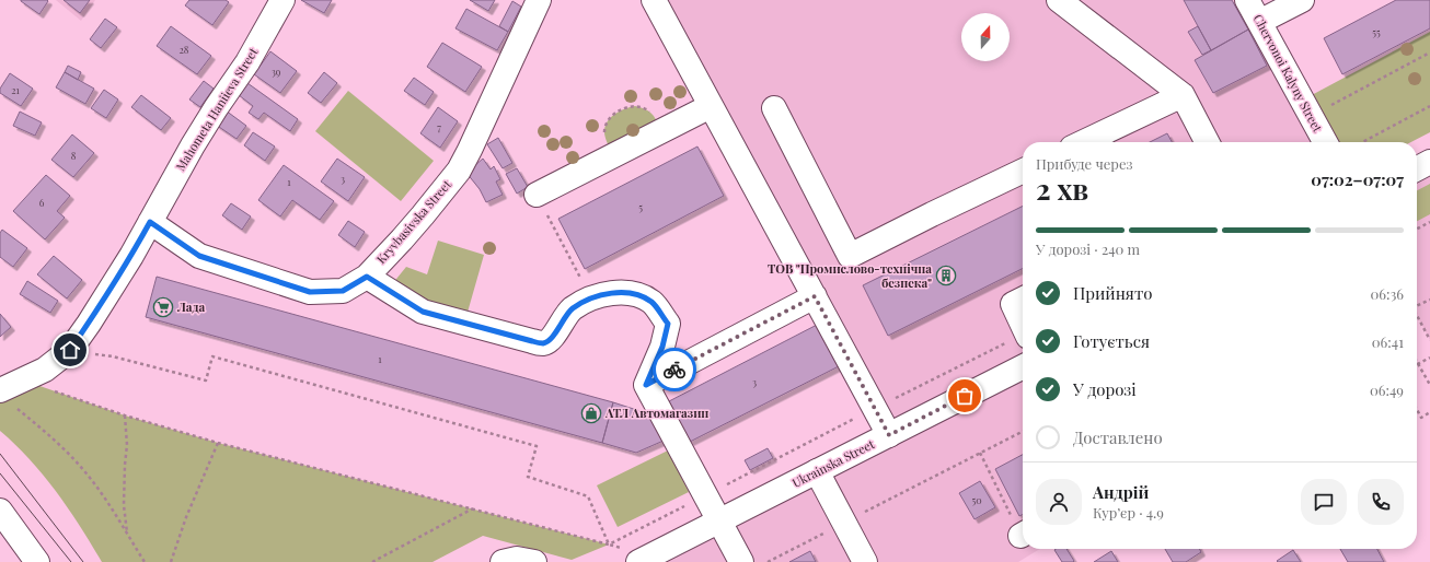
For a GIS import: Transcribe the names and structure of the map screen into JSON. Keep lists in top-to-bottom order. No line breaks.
{"streets":{"street":["Chervonoi Kalyny Street","Mahometa Haniieva Street","Kryvbasivska Street","Ukrainska Street"]},"crossings":[["Mahometa Haniieva Street","Kryvbasivska Street"]],"places":{"building":["ТОВ \"Промислово-технічна безпека\""],"supermarket":["Лада"],"shop":["АТЛ Автомагазин"]},"house_numbers":["55","28","39","21","7","8","3","1","6","5","1","3","50"],"north":"top","page":{"heading":["2 хв","Прибуде через","07:02–07:07"],"panel":["Андрій","Кур’єр · 4.9"],"bar":"У дорозі · 240 m","list":[["Прийнято","06:36"],["Готується","06:41"],["У дорозі","06:49"],"Доставлено"]}}
